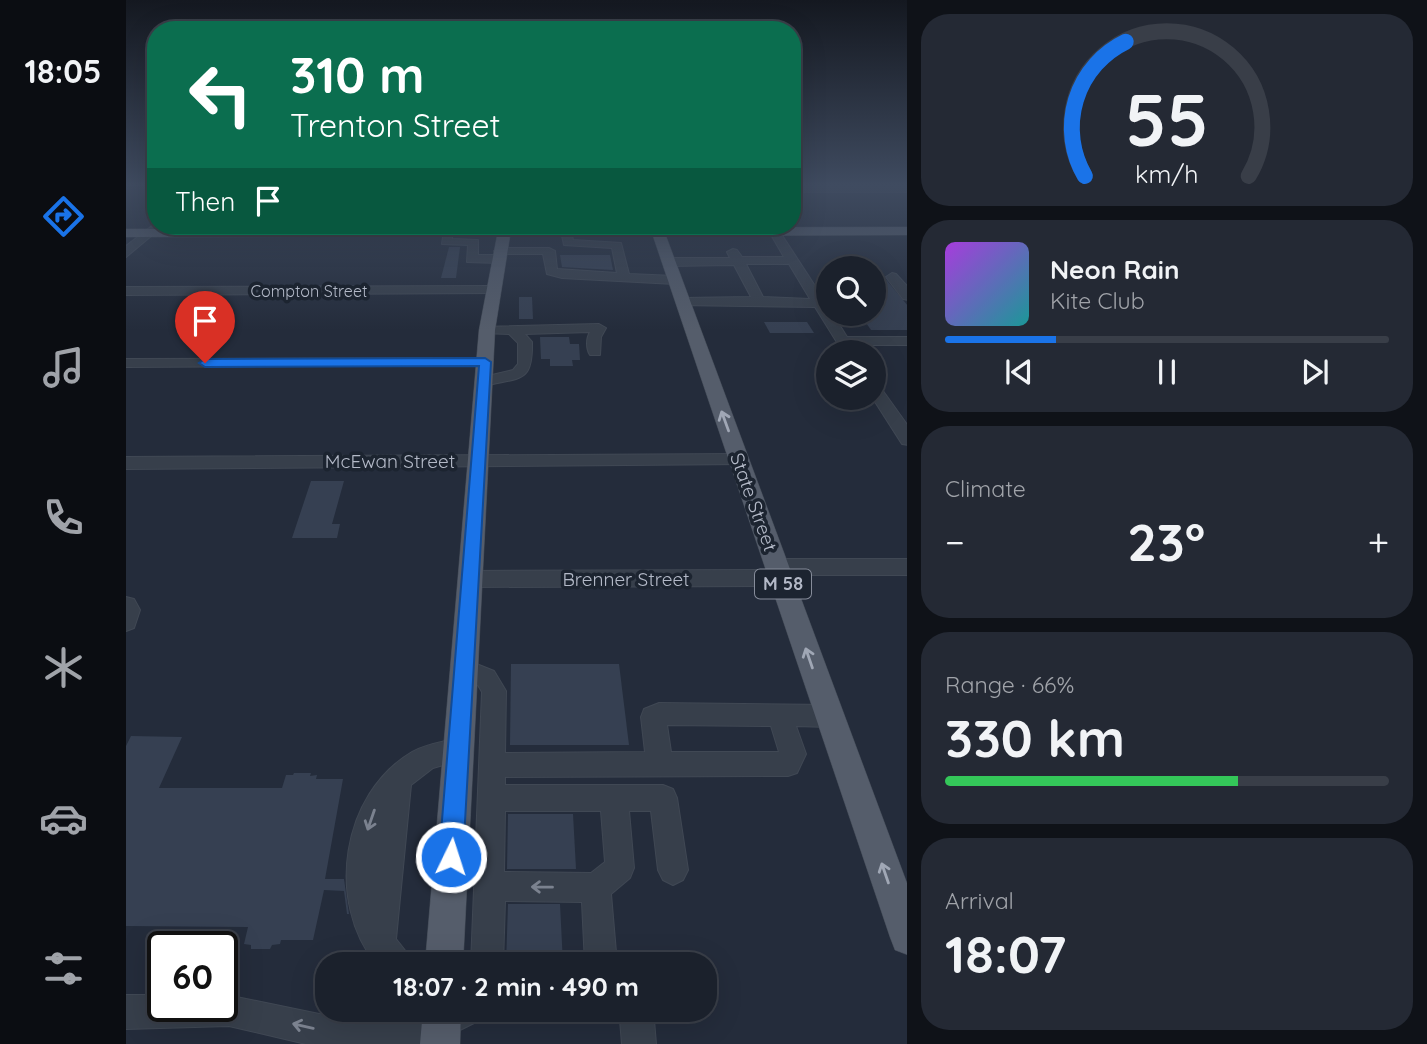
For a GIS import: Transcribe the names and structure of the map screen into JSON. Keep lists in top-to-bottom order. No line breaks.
{"streets":{"main road":["State Street","M 58"],"street":["Compton Street","McEwan Street","Brenner Street"]},"crossings":[["McEwan Street","State Street"],["State Street","Brenner Street"]],"one_way":["State Street"],"page":{"tabs":"18:05","turn":["310 m","Trenton Street"],"then":"Then","song":["Neon Rain","Kite Club"],"tile":["Climate",["Range · 66%","330 km"],["Arrival","18:07"]],"heat":["−","23°","+"],"limit":"60","trip":"18:07 · 2 min · 490 m","gauge":["55","km/h"]}}
